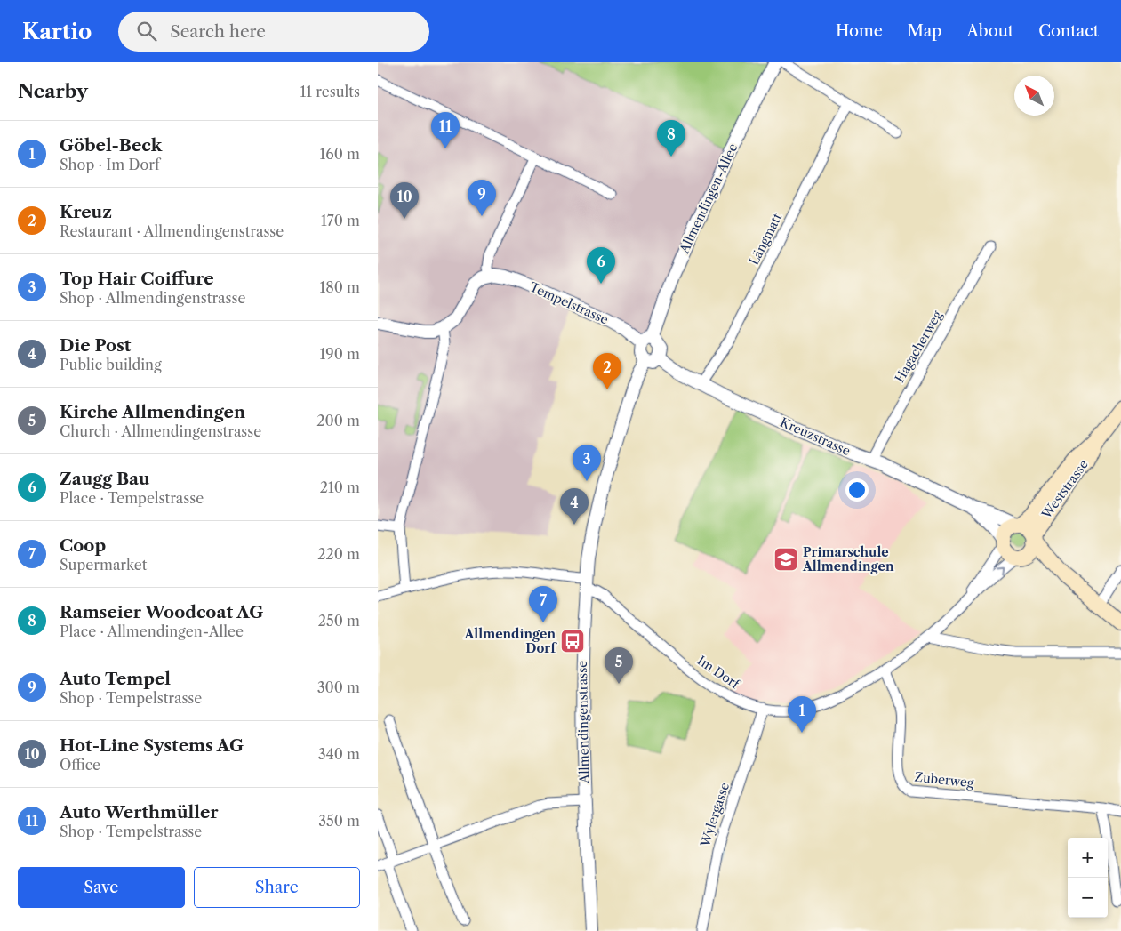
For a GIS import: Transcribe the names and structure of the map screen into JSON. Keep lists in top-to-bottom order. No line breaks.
{"streets":{"main road":["Weststrasse"],"street":["Allmendingen-Allee","Längmatt","Tempelstrasse","Hagacherweg","Kreuzstrasse","Im Dorf","Allmendingenstrasse","Zuberweg","Wylergasse"]},"crossings":[["Allmendingen-Allee","Tempelstrasse"],["Allmendingen-Allee","Kreuzstrasse"],["Allmendingen-Allee","Allmendingenstrasse"],["Längmatt","Kreuzstrasse"],["Tempelstrasse","Kreuzstrasse"],["Tempelstrasse","Allmendingenstrasse"],["Hagacherweg","Kreuzstrasse"],["Kreuzstrasse","Weststrasse"],["Kreuzstrasse","Im Dorf"],["Kreuzstrasse","Allmendingenstrasse"],["Weststrasse","Im Dorf"],["Im Dorf","Allmendingenstrasse"],["Im Dorf","Zuberweg"],["Im Dorf","Wylergasse"]],"places":{"school or university":["Primarschule Allmendingen"],"bus stop":["Allmendingen Dorf"]},"north":"top left","page":{"header":"Kartio","search":"Search here","nav":["Home","Map","About","Contact"],"heading":["Nearby","11 results"],"pins":["11","8","9","10","6","2","3","4","7","5","1"],"list":[{"mark":"1","name":"Göbel-Beck","note":"Shop · Im Dorf","value":"160 m"},{"mark":"2","name":"Kreuz","note":"Restaurant · Allmendingenstrasse","value":"170 m"},{"mark":"3","name":"Top Hair Coiffure","note":"Shop · Allmendingenstrasse","value":"180 m"},{"mark":"4","name":"Die Post","note":"Public building","value":"190 m"},{"mark":"5","name":"Kirche Allmendingen","note":"Church · Allmendingenstrasse","value":"200 m"},{"mark":"6","name":"Zaugg Bau","note":"Place · Tempelstrasse","value":"210 m"},{"mark":"7","name":"Coop","note":"Supermarket","value":"220 m"},{"mark":"8","name":"Ramseier Woodcoat AG","note":"Place · Allmendingen-Allee","value":"250 m"},{"mark":"9","name":"Auto Tempel","note":"Shop · Tempelstrasse","value":"300 m"},{"mark":"10","name":"Hot-Line Systems AG","note":"Office","value":"340 m"},{"mark":"11","name":"Auto Werthmüller","note":"Shop · Tempelstrasse","value":"350 m"}],"map_buttons":["+","−"],"buttons":["Save","Share"]}}
